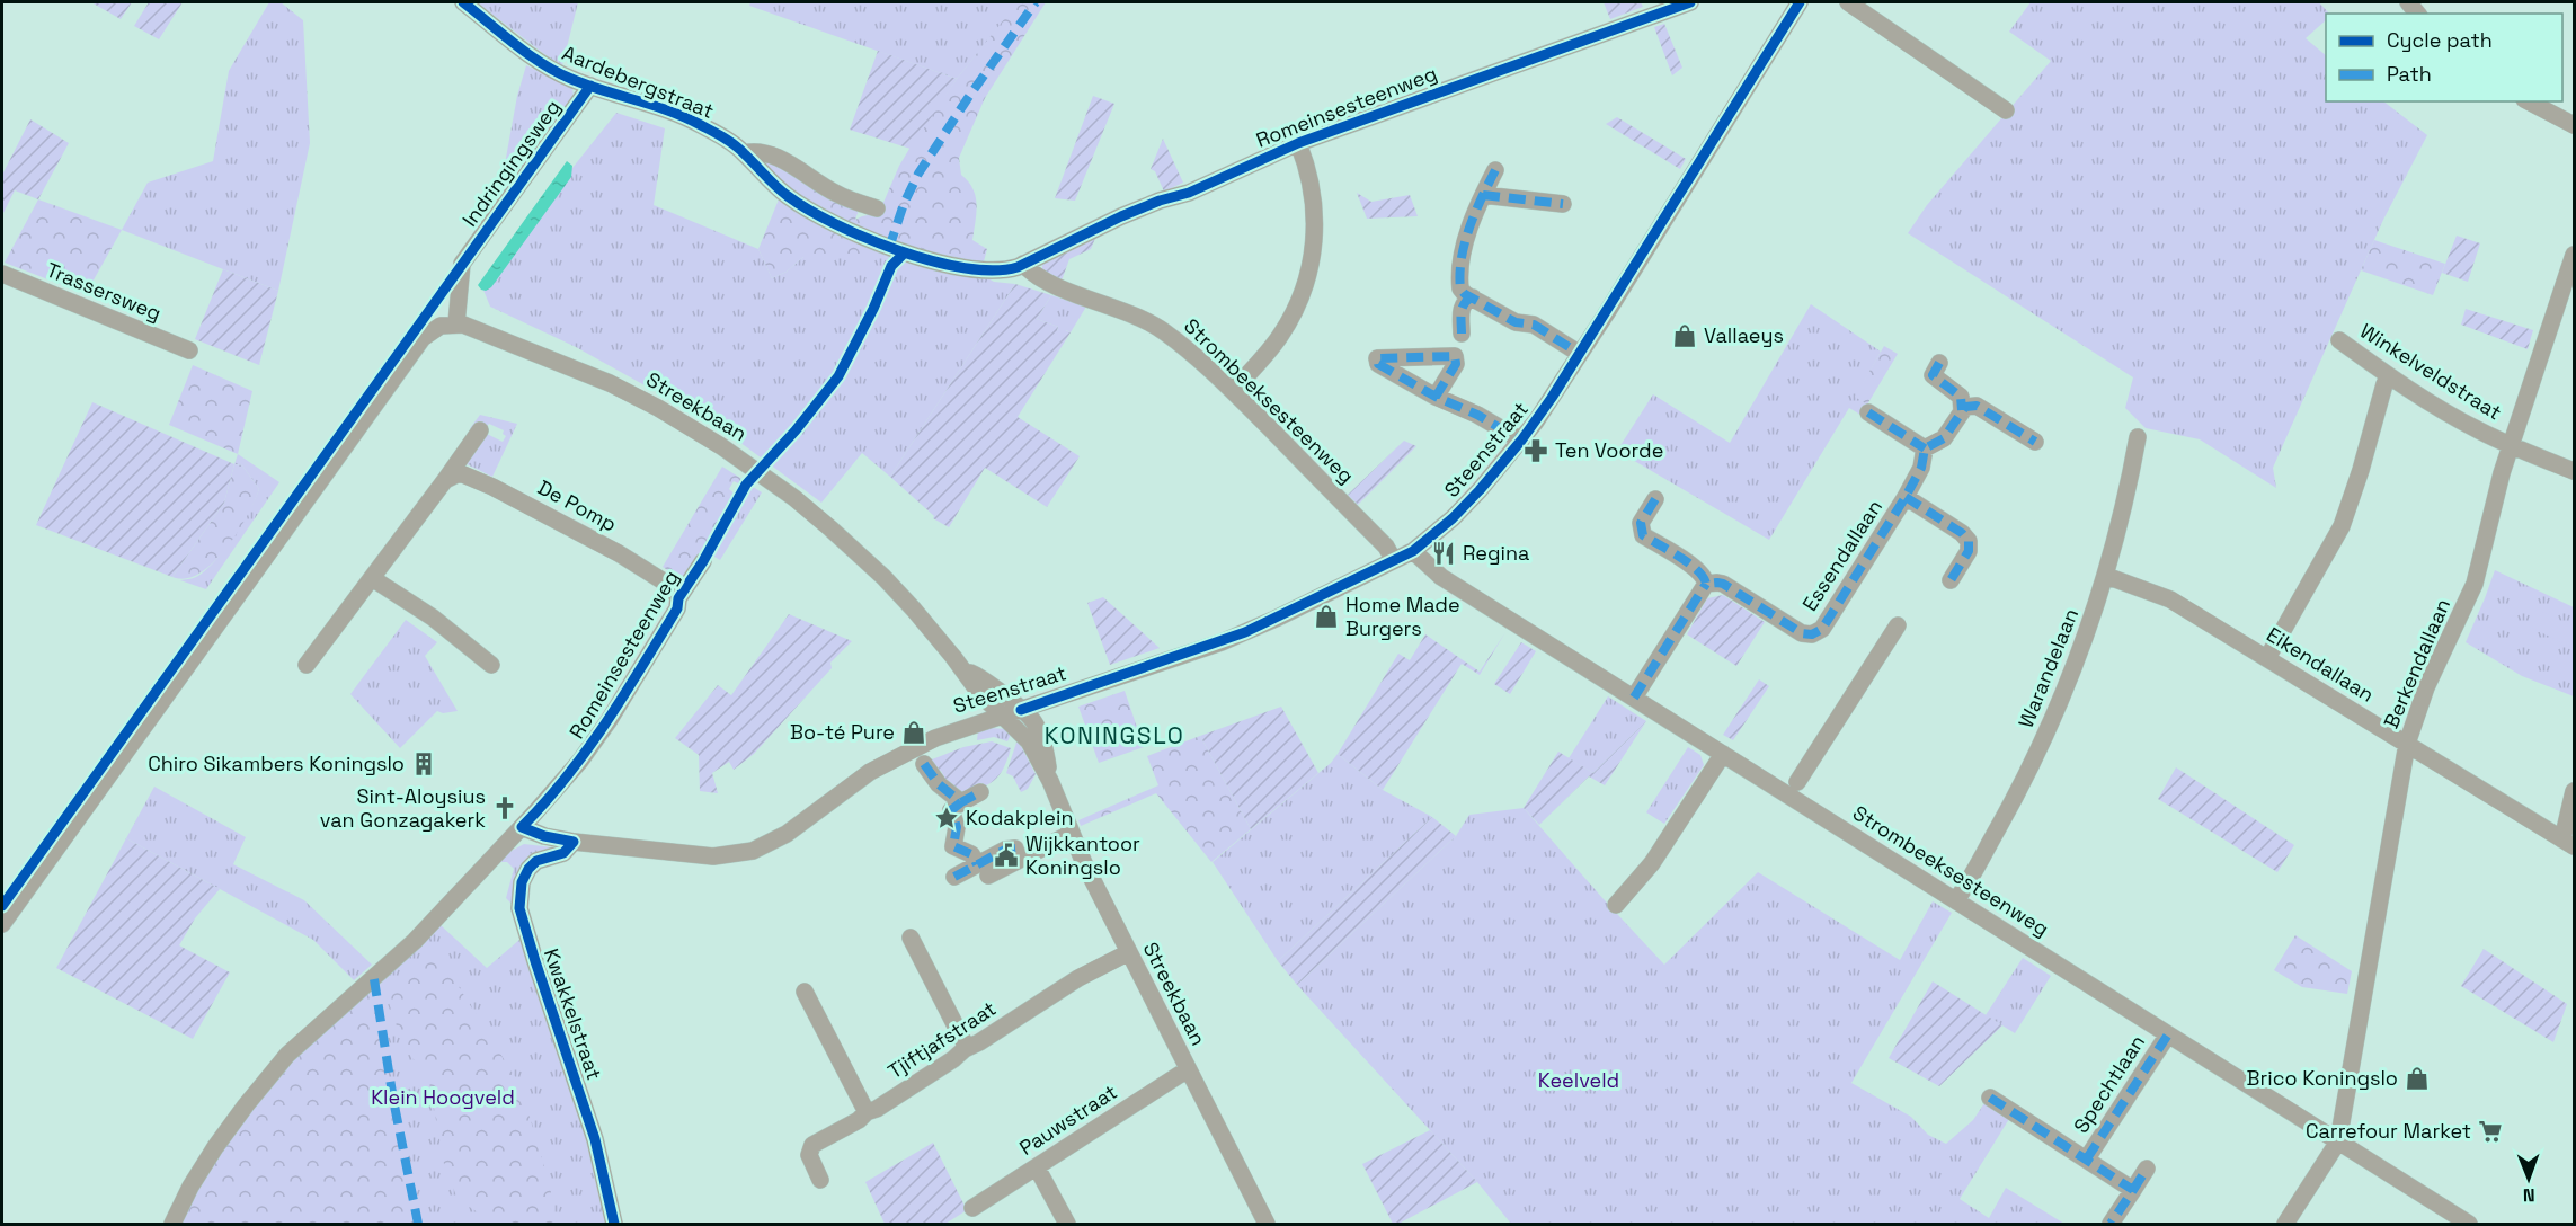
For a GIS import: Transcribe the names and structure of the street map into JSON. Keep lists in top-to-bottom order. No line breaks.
{"streets":{"street":["Aardebergstraat","Romeinsesteenweg","Indringingsweg","Trassersweg","Winkelveldstraat","Strombeeksesteenweg","Streekbaan","Steenstraat","De Pomp","Essendallaan","Berkendallaan","Eikendallaan","Warandelaan","Kwakkelstraat","Tjiftjafstraat","Spechtlaan","Pauwstraat"]},"crossings":[["Aardebergstraat","Romeinsesteenweg"],["Aardebergstraat","Indringingsweg"],["Aardebergstraat","Strombeeksesteenweg"],["Romeinsesteenweg","Strombeeksesteenweg"],["Romeinsesteenweg","Steenstraat"],["Romeinsesteenweg","De Pomp"],["Indringingsweg","Streekbaan"],["Winkelveldstraat","Berkendallaan"],["Strombeeksesteenweg","Steenstraat"],["Strombeeksesteenweg","Berkendallaan"],["Strombeeksesteenweg","Warandelaan"],["Strombeeksesteenweg","Spechtlaan"],["Streekbaan","Steenstraat"],["Streekbaan","Tjiftjafstraat"],["Streekbaan","Pauwstraat"],["Steenstraat","Kwakkelstraat"],["Berkendallaan","Eikendallaan"],["Eikendallaan","Warandelaan"]],"districts":["KONINGSLO"],"parks":["Keelveld","Klein Hoogveld"],"places":{"shop":["Vallaeys","Home Made Burgers","Bo-té Pure","Brico Koningslo"],"pharmacy":["Ten Voorde"],"restaurant":["Regina"],"building":["Chiro Sikambers Koningslo"],"church":["Sint-Aloysius van Gonzagakerk"],"place":["Kodakplein"],"public building":["Wijkkantoor Koningslo"],"supermarket":["Carrefour Market"]},"legend":["Cycle path","Path"],"north":"bottom"}
